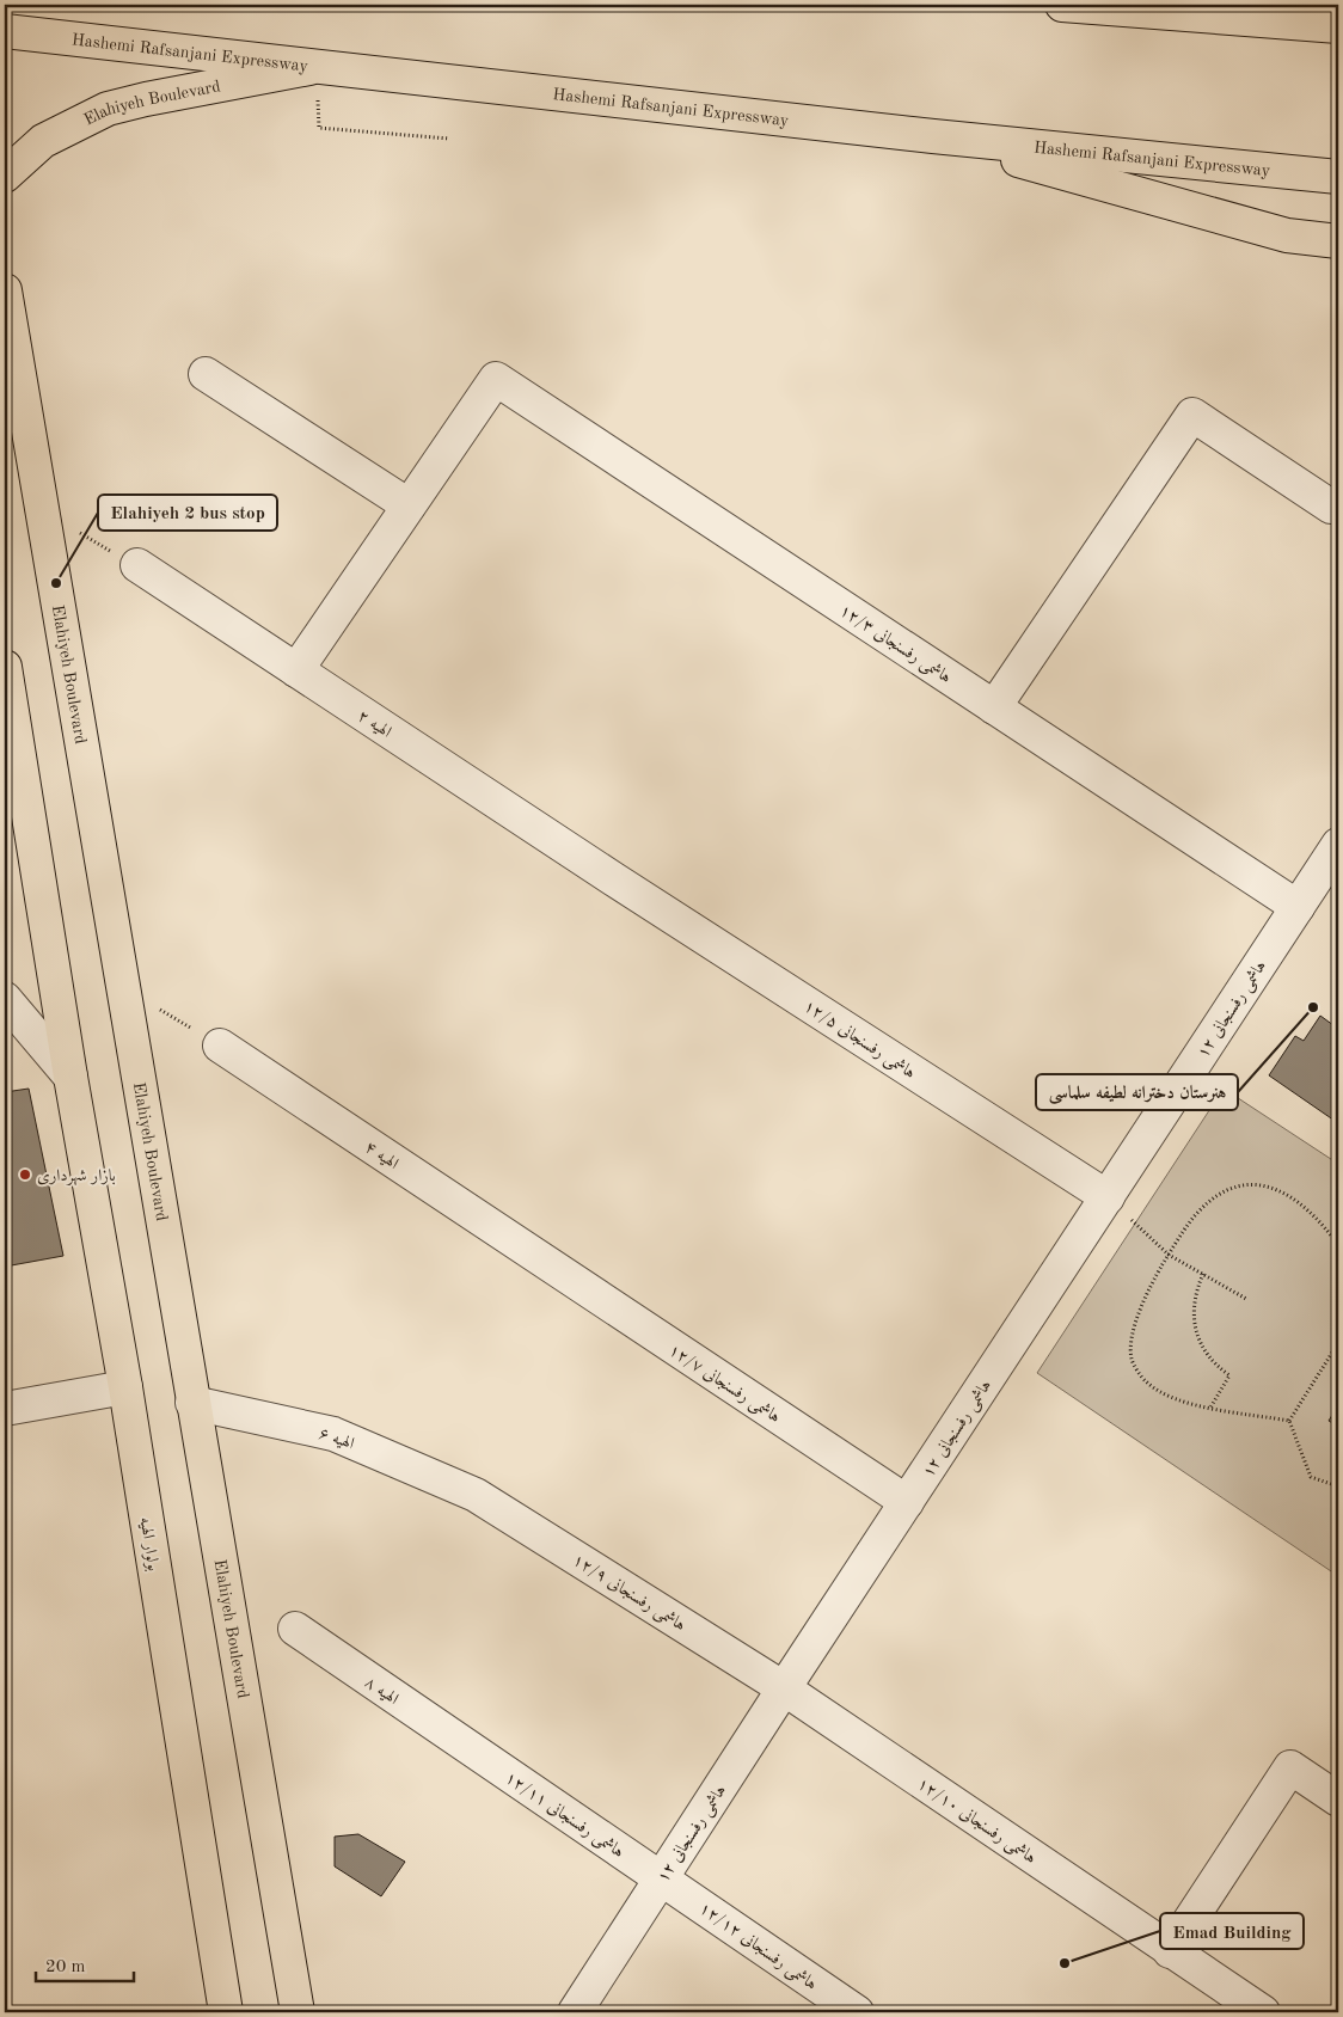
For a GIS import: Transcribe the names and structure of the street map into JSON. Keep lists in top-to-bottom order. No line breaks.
{"streets":{"main road":["Hashemi Rafsanjani Expressway","Elahiyeh Boulevard","بولوار الهیه"],"street":["هاشمی رفسنجانی ۱۲/۳","الهیه ۲","هاشمی رفسنجانی ۱۲","هاشمی رفسنجانی ۱۲/۵","الهیه ۴","هاشمی رفسنجانی ۱۲/۷","الهیه ۶","هاشمی رفسنجانی ۱۲/۹","الهیه ۸","هاشمی رفسنجانی ۱۲/۱۱","هاشمی رفسنجانی ۱۲/۱۰","هاشمی رفسنجانی ۱۲/۱۲"]},"crossings":[["Hashemi Rafsanjani Expressway","Elahiyeh Boulevard"],["Elahiyeh Boulevard","الهیه ۶"],["هاشمی رفسنجانی ۱۲/۳","هاشمی رفسنجانی ۱۲"],["الهیه ۲","هاشمی رفسنجانی ۱۲/۵"],["هاشمی رفسنجانی ۱۲","هاشمی رفسنجانی ۱۲/۵"],["هاشمی رفسنجانی ۱۲","هاشمی رفسنجانی ۱۲/۷"],["هاشمی رفسنجانی ۱۲","هاشمی رفسنجانی ۱۲/۹"],["هاشمی رفسنجانی ۱۲","هاشمی رفسنجانی ۱۲/۱۱"],["هاشمی رفسنجانی ۱۲","هاشمی رفسنجانی ۱۲/۱۰"],["هاشمی رفسنجانی ۱۲","هاشمی رفسنجانی ۱۲/۱۲"],["الهیه ۴","هاشمی رفسنجانی ۱۲/۷"],["الهیه ۶","هاشمی رفسنجانی ۱۲/۹"],["هاشمی رفسنجانی ۱۲/۹","هاشمی رفسنجانی ۱۲/۱۰"],["الهیه ۸","هاشمی رفسنجانی ۱۲/۱۱"],["هاشمی رفسنجانی ۱۲/۱۱","هاشمی رفسنجانی ۱۲/۱۲"]],"places":["Elahiyeh 2 bus stop","هنرستان دخترانه لطیفه سلماسی","بازار شهرداری","Emad Building"],"scale_bar":"20 m"}
